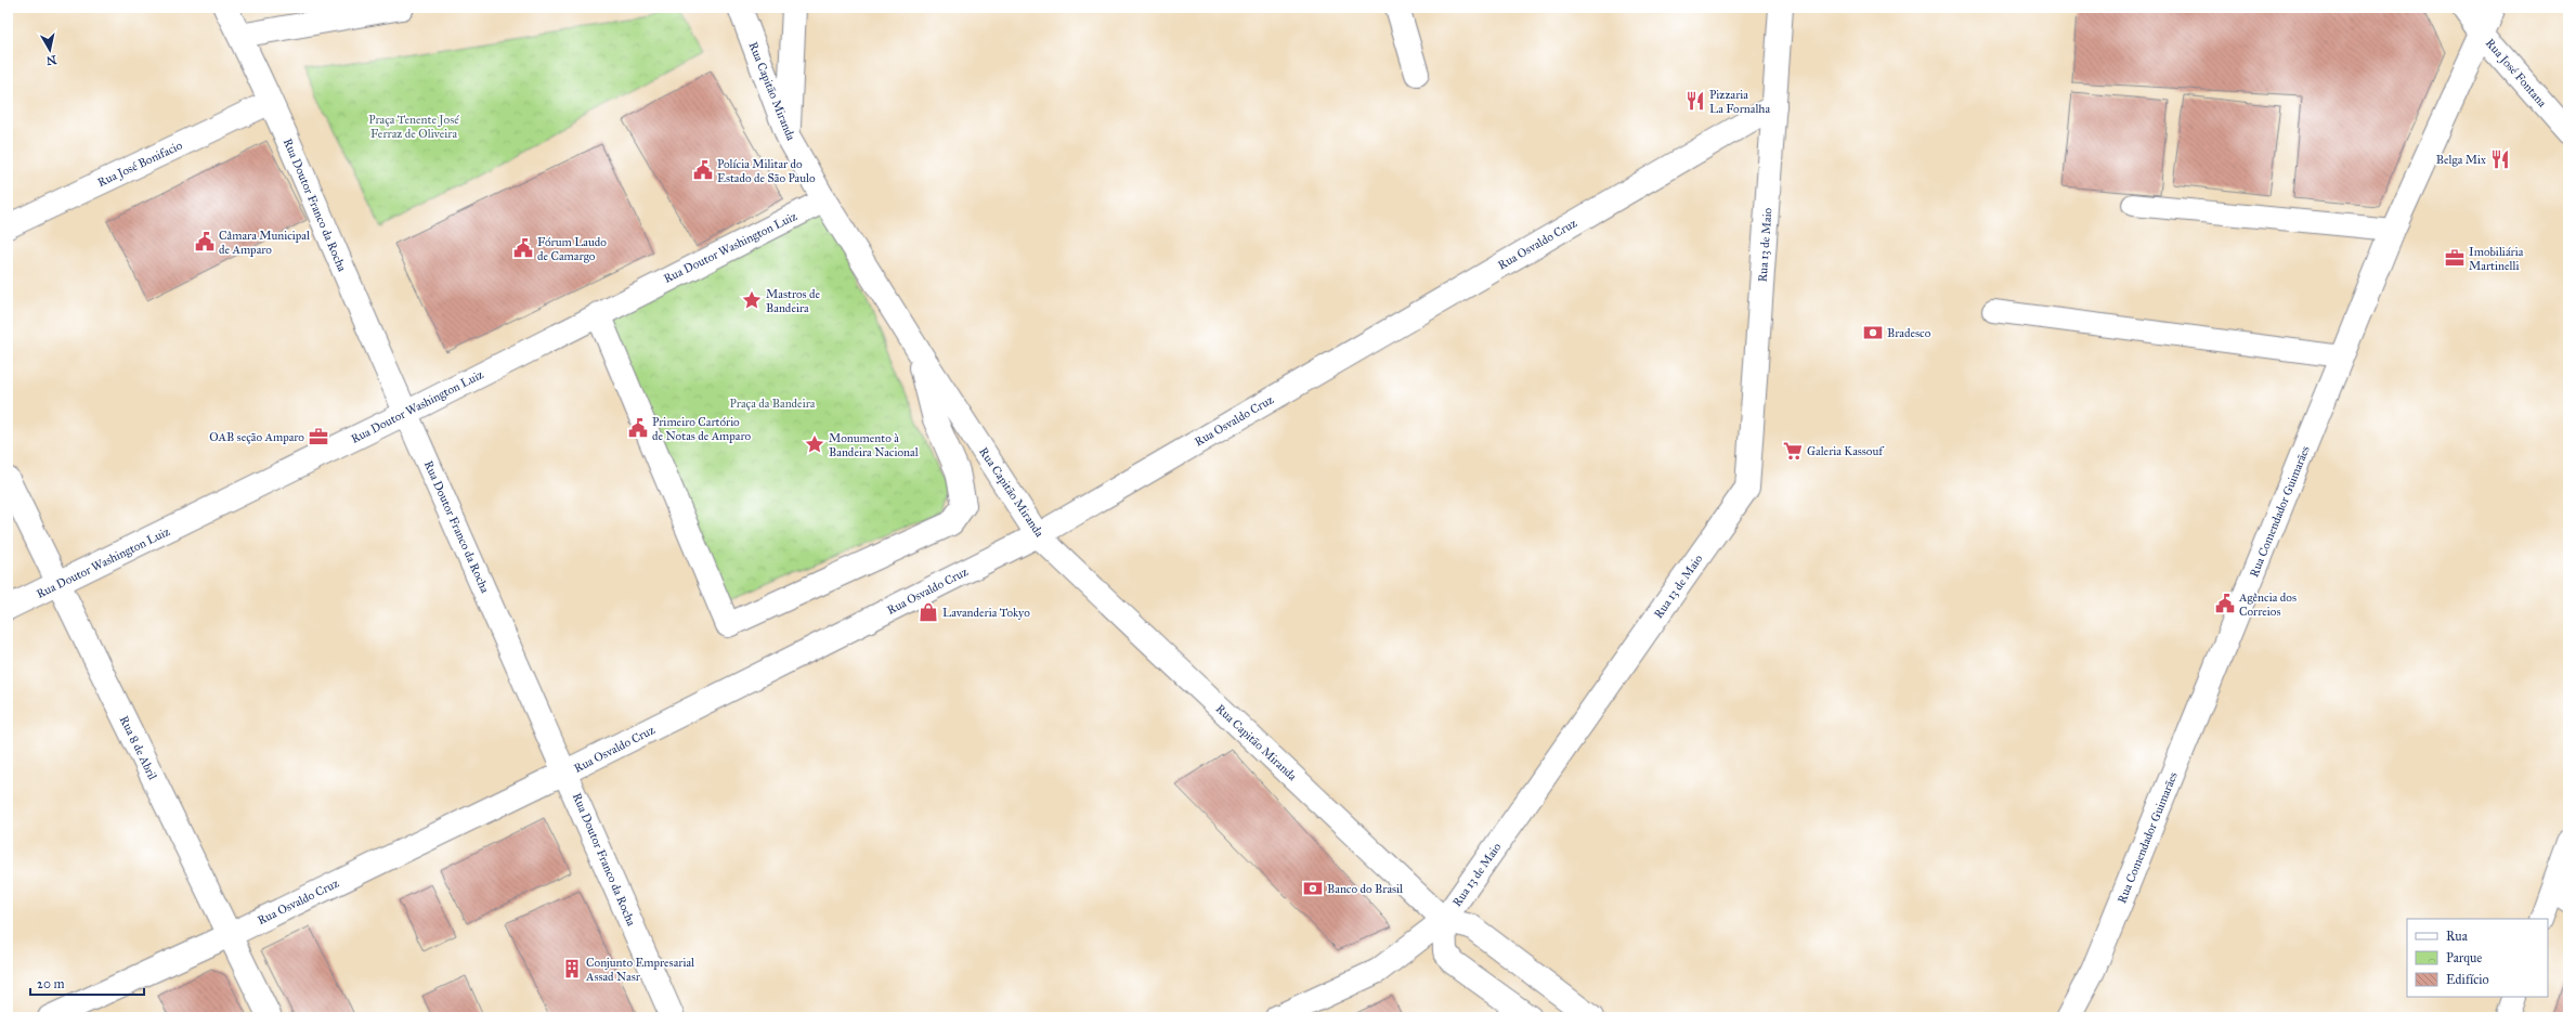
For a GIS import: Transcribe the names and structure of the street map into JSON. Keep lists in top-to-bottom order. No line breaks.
{"streets":{"street":["Rua José Fontana","Rua Capitão Miranda","Rua José Bonifacio","Rua Doutor Franco da Rocha","Rua Osvaldo Cruz","Rua 13 de Maio","Rua Doutor Washington Luiz","Rua Comendador Guimarães","Rua 8 de Abril"]},"crossings":[["Rua José Fontana","Rua Comendador Guimarães"],["Rua Capitão Miranda","Rua Osvaldo Cruz"],["Rua Capitão Miranda","Rua 13 de Maio"],["Rua Capitão Miranda","Rua Doutor Washington Luiz"],["Rua José Bonifacio","Rua Doutor Franco da Rocha"],["Rua Doutor Franco da Rocha","Rua Osvaldo Cruz"],["Rua Doutor Franco da Rocha","Rua Doutor Washington Luiz"],["Rua Osvaldo Cruz","Rua 13 de Maio"],["Rua Osvaldo Cruz","Rua 8 de Abril"],["Rua Doutor Washington Luiz","Rua 8 de Abril"]],"parks":["Praça Tenente José Ferraz de Oliveira","Praça da Bandeira"],"places":{"restaurant":["Pizzaria La Fornalha","Belga Mix"],"public building":["Polícia Militar do Estado de São Paulo","Câmara Municipal de Amparo","Fórum Laudo de Camargo","Primeiro Cartório de Notas de Amparo","Agência dos Correios"],"office":["Imobiliária Martinelli","OAB seção Amparo"],"place":["Mastros de Bandeira","Monumento à Bandeira Nacional"],"bank":["Bradesco","Banco do Brasil"],"supermarket":["Galeria Kassouf"],"shop":["Lavanderia Tokyo"],"building":["Conjunto Empresarial Assad Nasr"]},"legend":["Rua","Parque","Edifício"],"scale_bar":"20 m","north":"bottom"}
